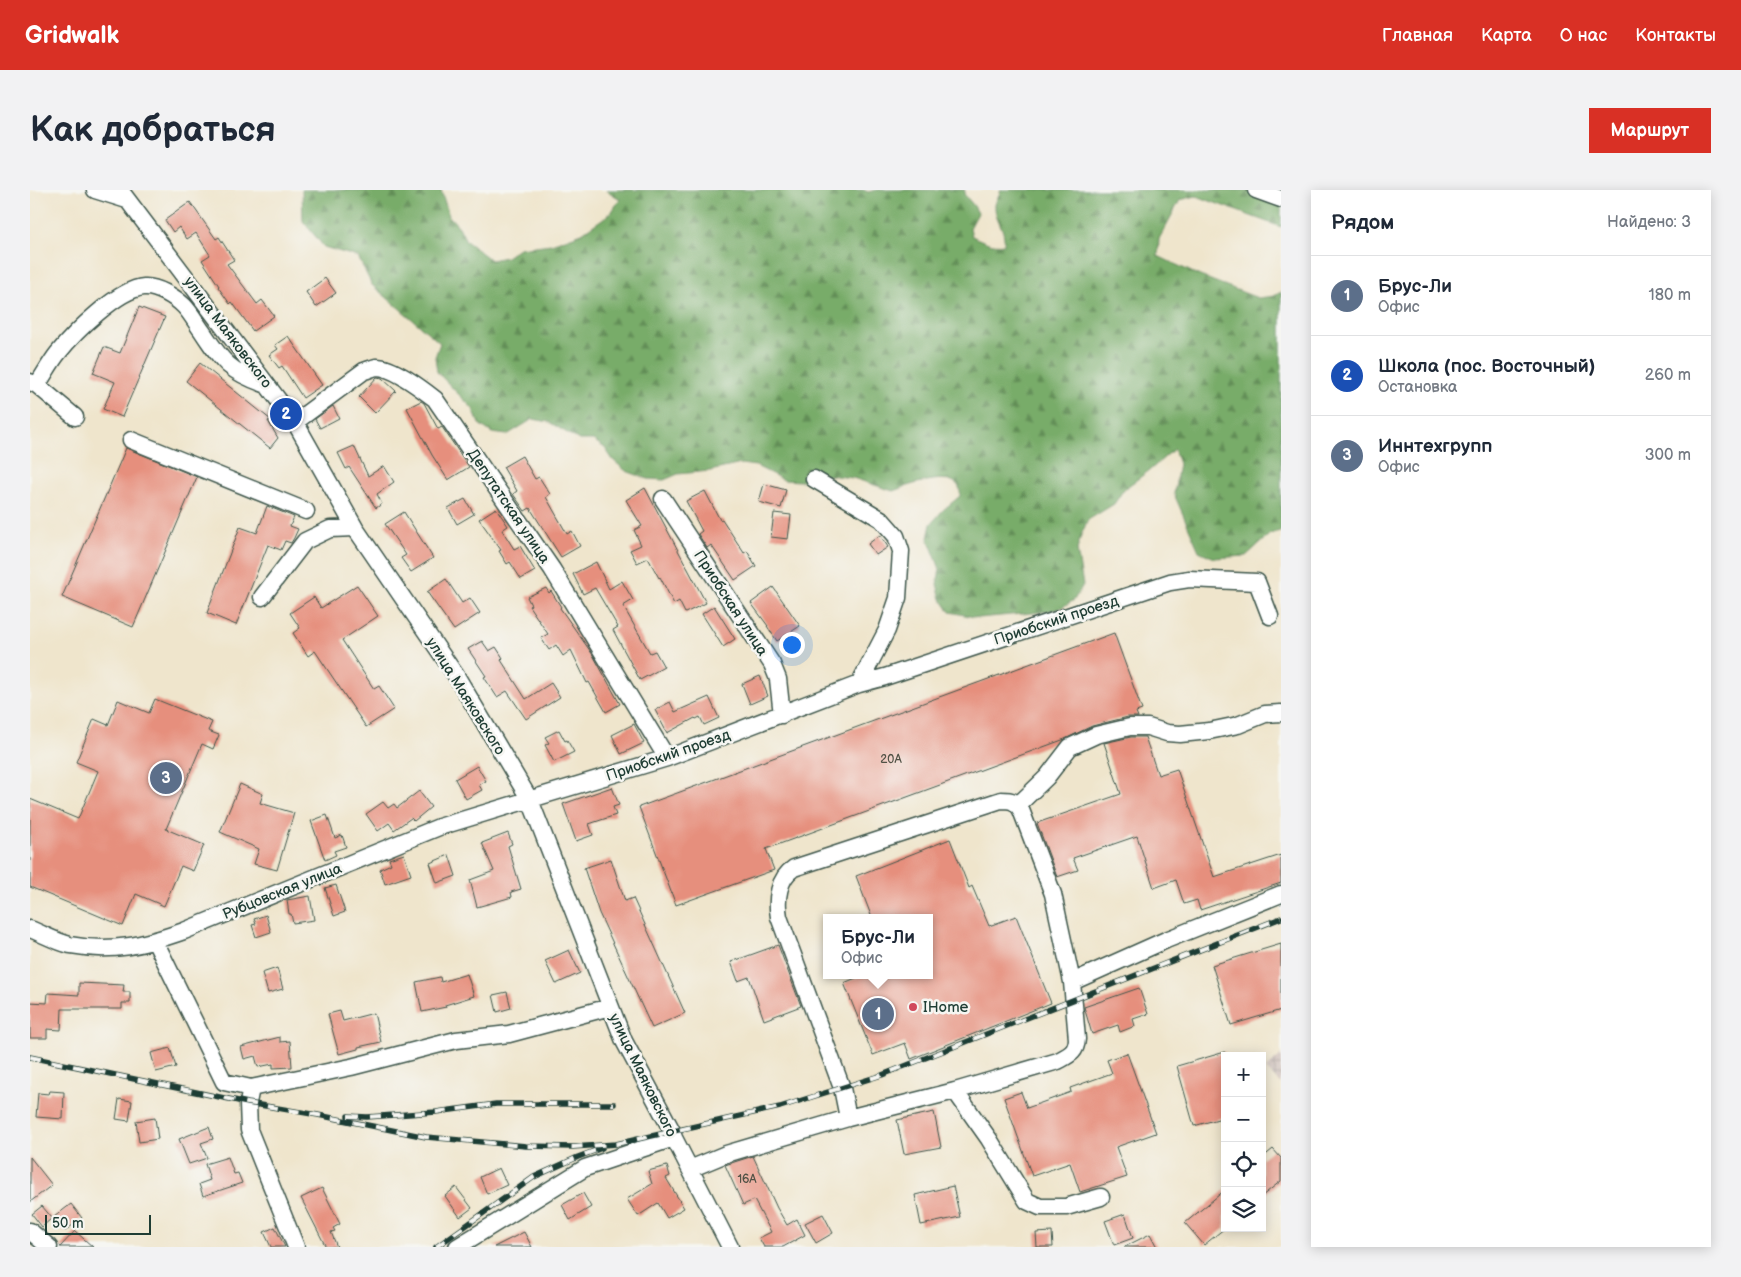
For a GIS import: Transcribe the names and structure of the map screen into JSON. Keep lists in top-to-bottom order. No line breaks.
{"streets":{"street":["улица Маяковского","Депутатская улица","Приобская улица","Приобский проезд","Рубцовская улица"]},"crossings":[["улица Маяковского","Депутатская улица"],["улица Маяковского","Приобский проезд"],["улица Маяковского","Рубцовская улица"],["Депутатская улица","Приобский проезд"],["Приобская улица","Приобский проезд"],["Приобский проезд","Рубцовская улица"]],"places":["IHome"],"house_numbers":["20А","16А"],"scale_bar":"50 m","page":{"header":"Gridwalk","nav":["Главная","Карта","О нас","Контакты"],"buttons":"Маршрут","title":"Как добраться","heading":["Рядом","Найдено: 3"],"list":[{"mark":"1","name":"Брус-Ли","note":"Офис","value":"180 m"},{"mark":"2","name":"Школа (пос. Восточный)","note":"Остановка","value":"260 m"},{"mark":"3","name":"Иннтехгрупп","note":"Офис","value":"300 m"}],"pins":["2","3","1"],"popup":["Брус-Ли","Офис"],"map_buttons":["+","−"],"scale":"50 m"}}
